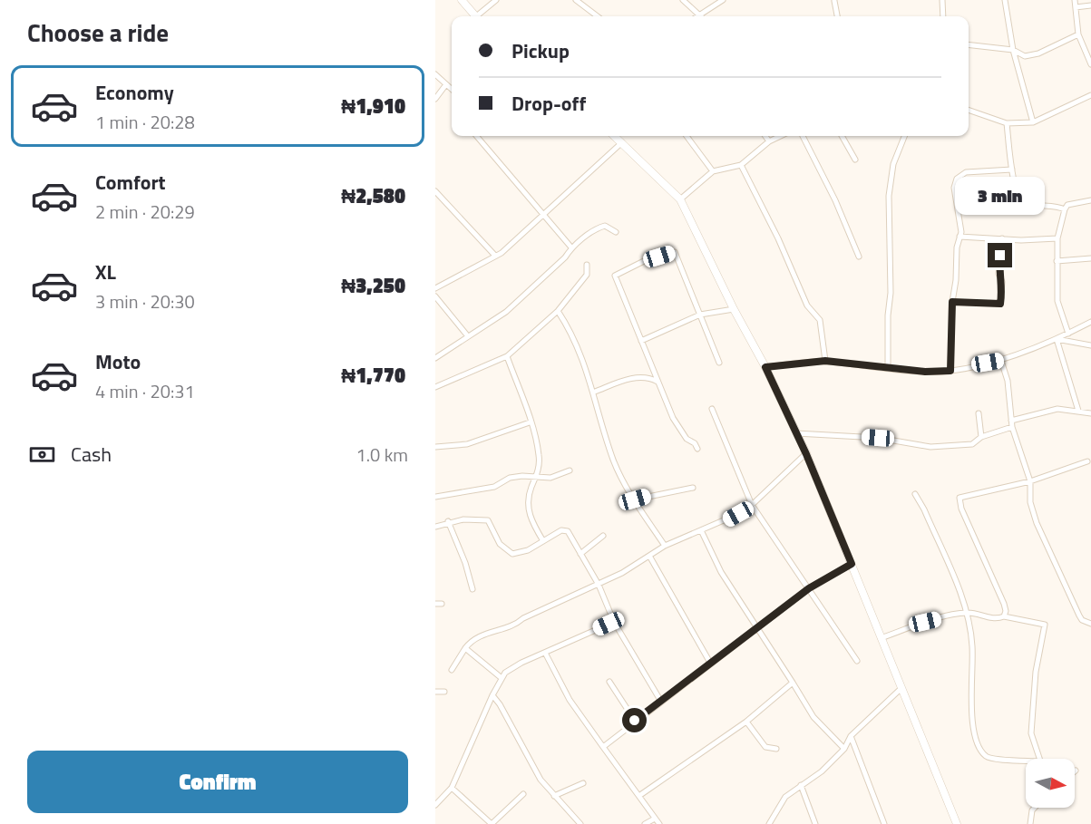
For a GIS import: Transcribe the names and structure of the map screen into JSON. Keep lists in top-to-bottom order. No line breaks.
{"north":"right","page":{"heading":"Choose a ride","banner":["Pickup","Drop-off"],"list":[{"name":"Economy","note":"1 min · 20:28","value":"₦1,910"},{"name":"Comfort","note":"2 min · 20:29","value":"₦2,580"},{"name":"XL","note":"3 min · 20:30","value":"₦3,250"},{"name":"Moto","note":"4 min · 20:31","value":"₦1,770"}],"bubble":"3 min","pay":["Cash","1.0 km"],"buttons":"Confirm"}}
